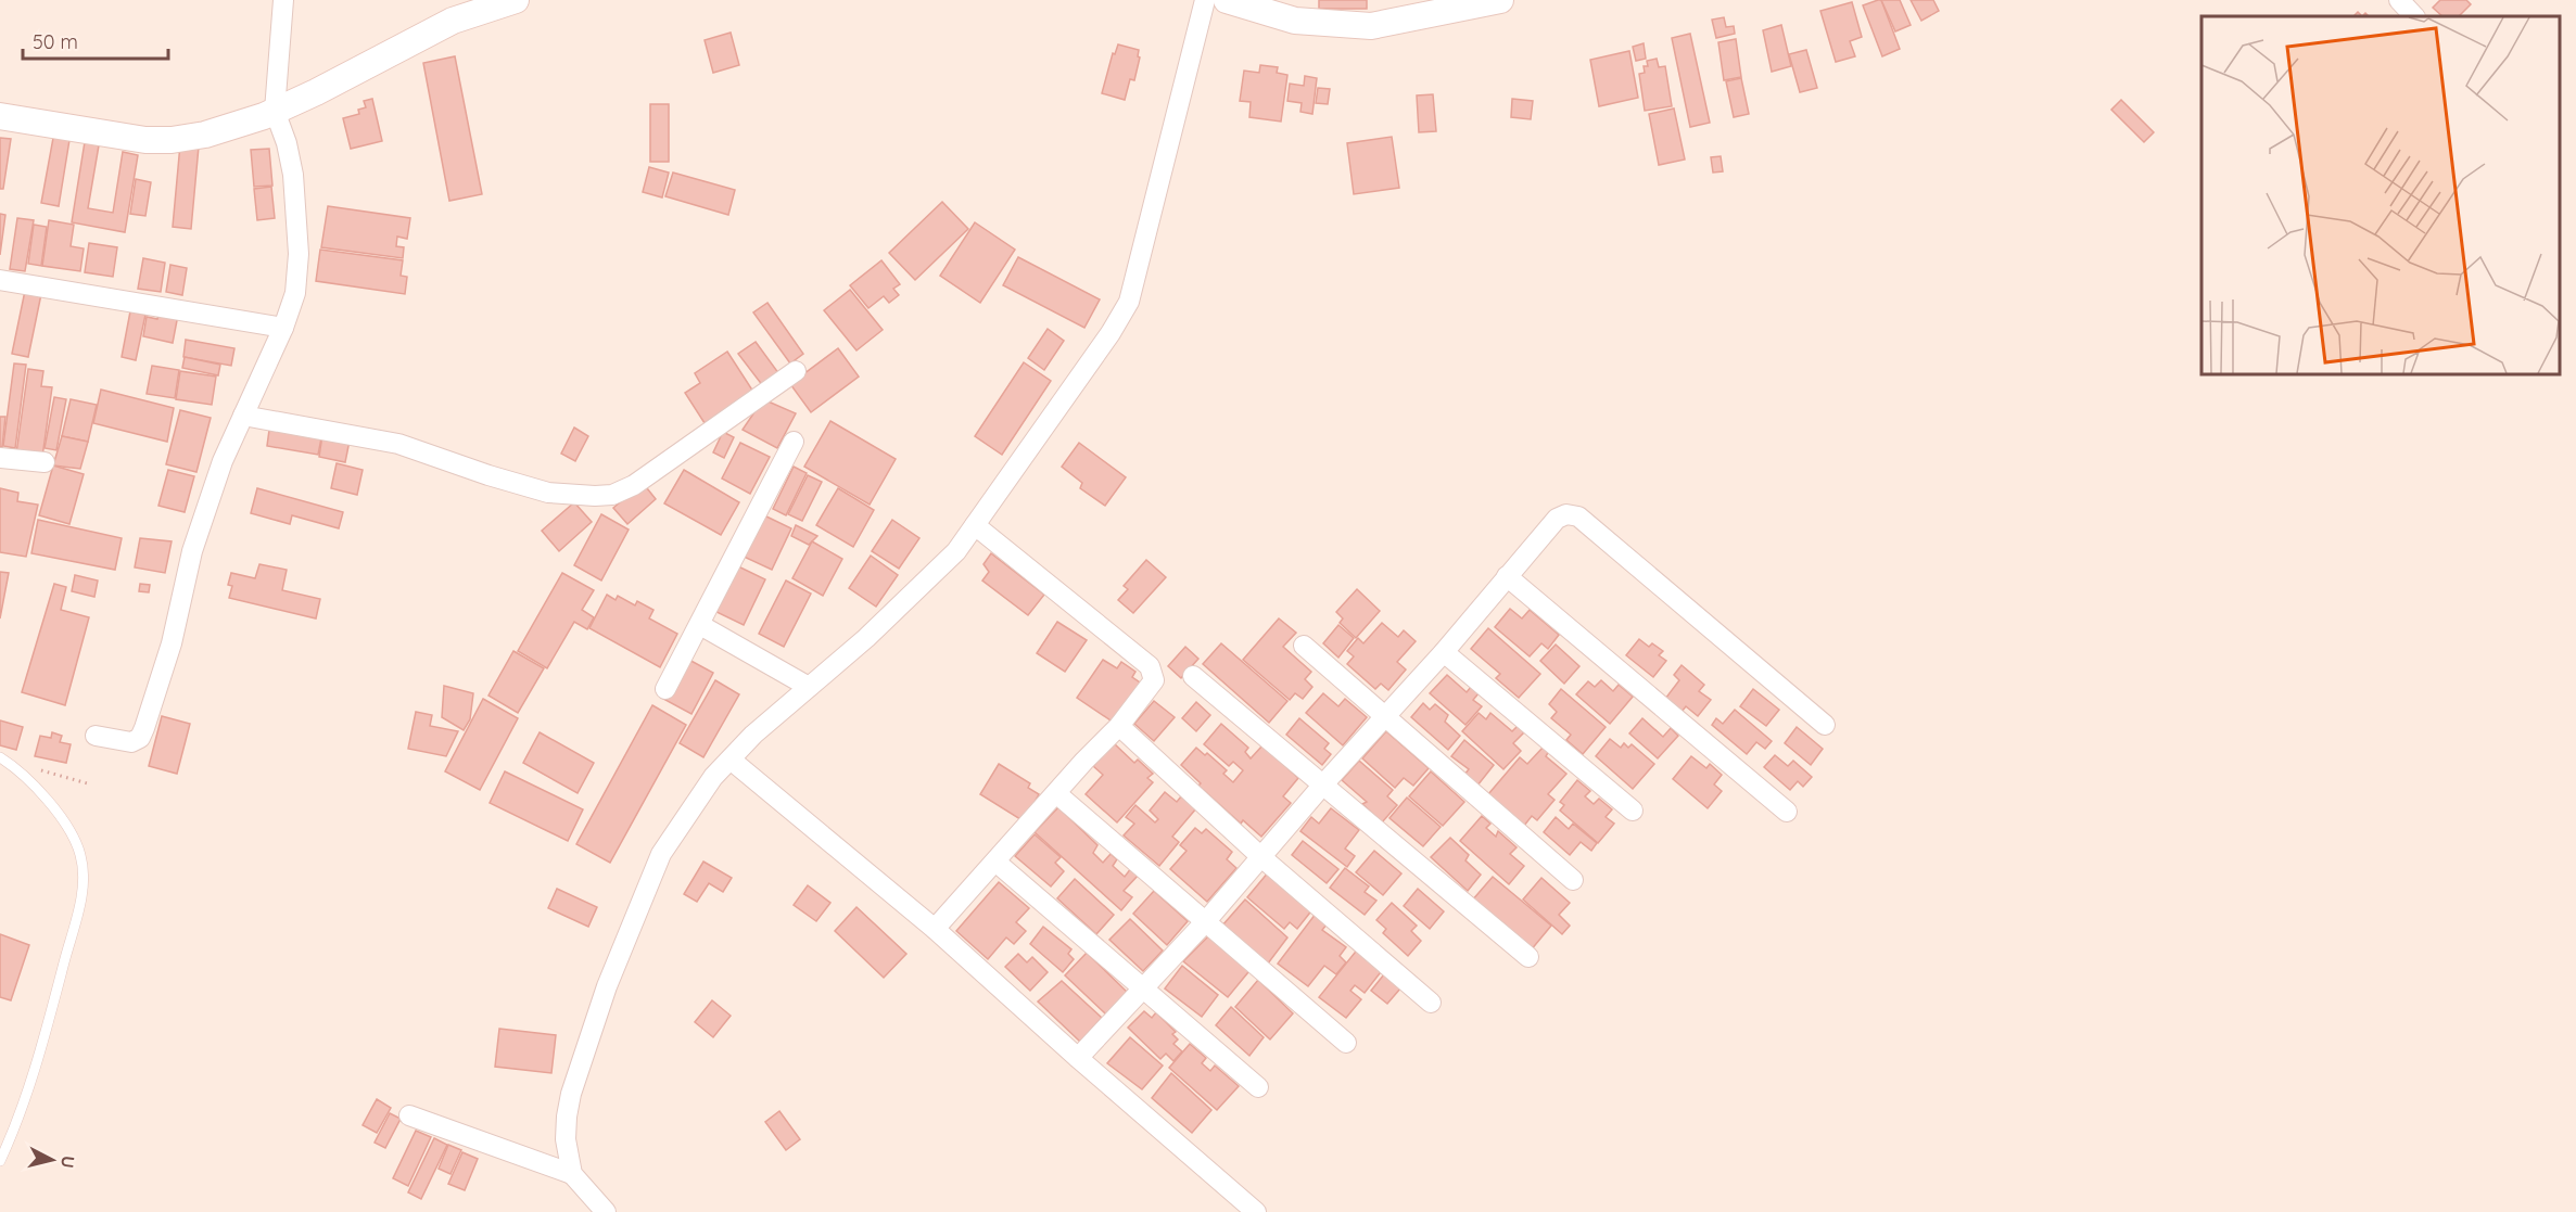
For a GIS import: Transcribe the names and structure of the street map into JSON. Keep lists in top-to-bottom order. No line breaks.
{"scale_bar":"50 m","north":"right"}
